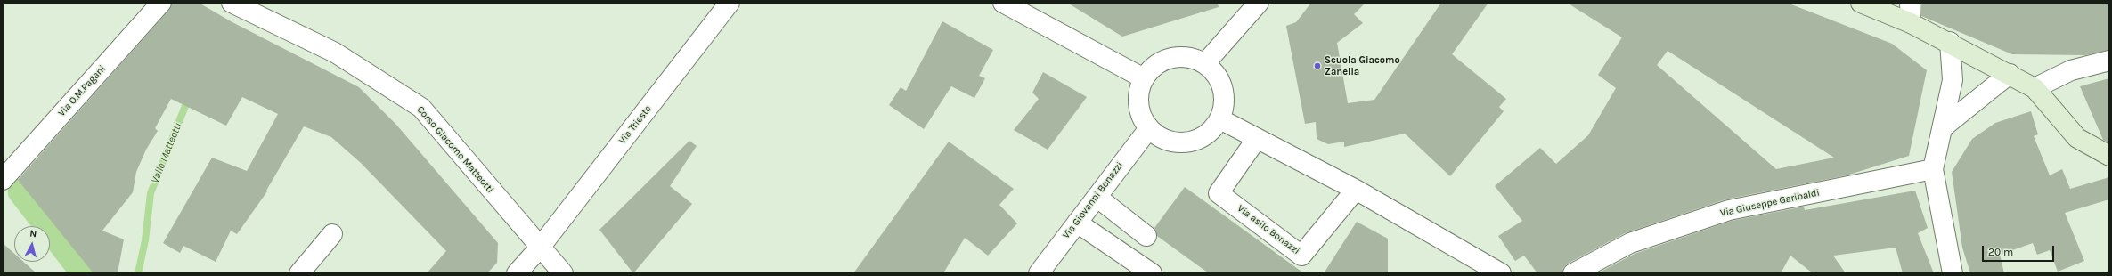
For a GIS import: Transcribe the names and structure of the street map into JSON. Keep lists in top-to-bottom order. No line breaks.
{"streets":{"street":["Via O.M.Pagani","Via Trieste","Corso Giacomo Matteotti","Via Giovanni Bonazzi","Via Giuseppe Garibaldi","Via asilo Bonazzi"]},"crossings":[["Via Trieste","Corso Giacomo Matteotti"]],"water":["Valle Matteotti"],"places":["Scuola Giacomo Zanella"],"scale_bar":"20 m","north":"top"}
